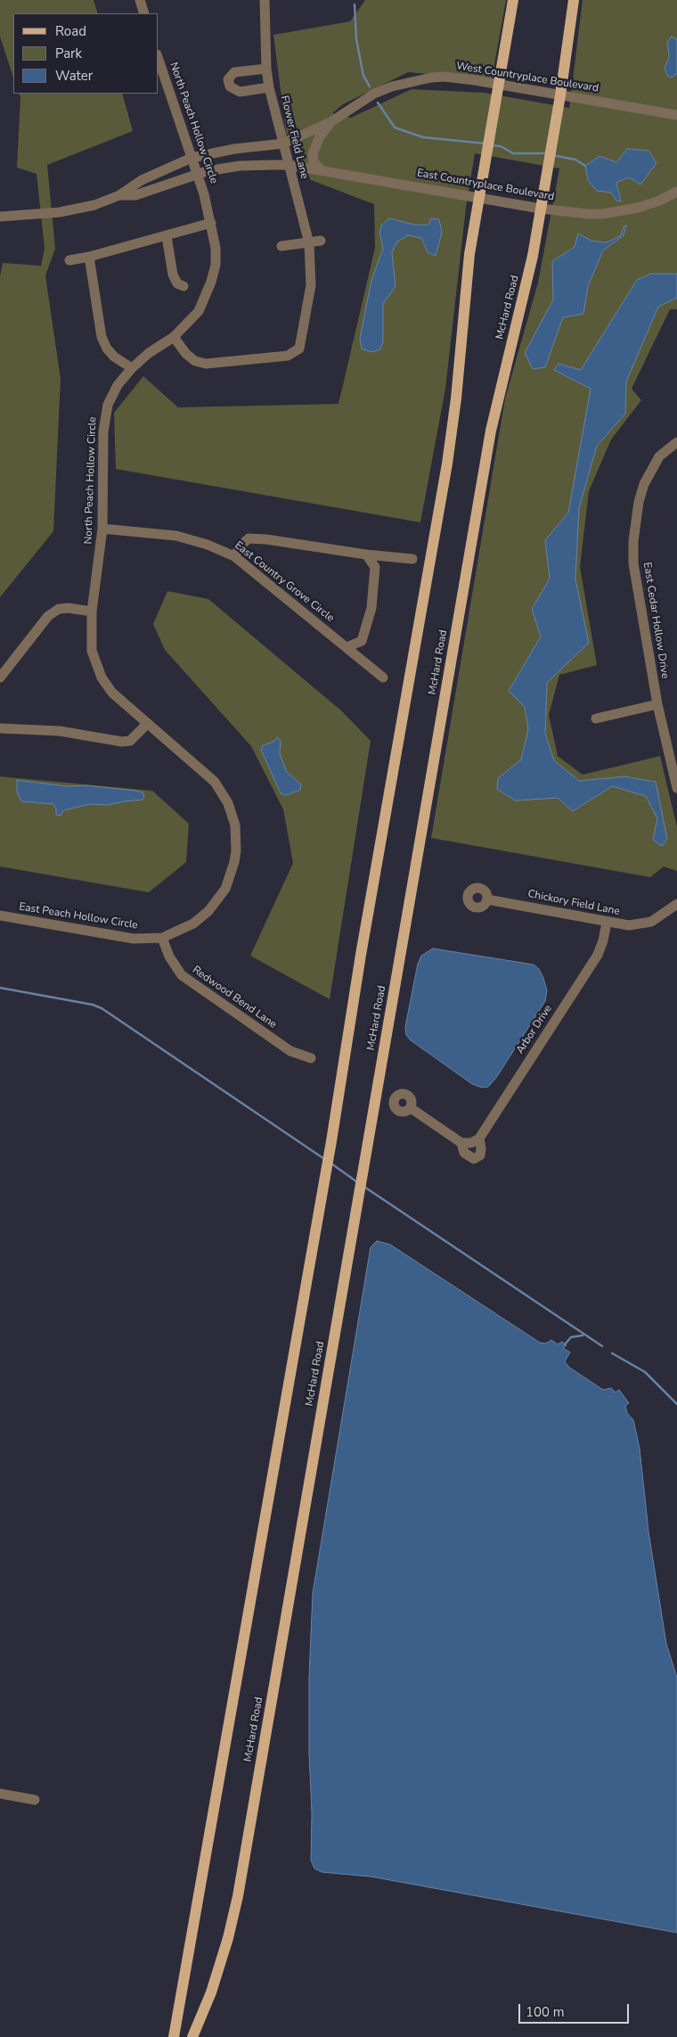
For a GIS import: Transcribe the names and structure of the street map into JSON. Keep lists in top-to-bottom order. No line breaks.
{"streets":{"main road":["McHard Road"],"street":["West Countryplace Boulevard","North Peach Hollow Circle","Flower Field Lane","East Countryplace Boulevard","East Country Grove Circle","East Cedar Hollow Drive","Chickory Field Lane","East Peach Hollow Circle","Redwood Bend Lane","Arbor Drive"]},"crossings":[["West Countryplace Boulevard","North Peach Hollow Circle"],["West Countryplace Boulevard","Flower Field Lane"],["West Countryplace Boulevard","East Countryplace Boulevard"],["West Countryplace Boulevard","McHard Road"],["North Peach Hollow Circle","Flower Field Lane"],["North Peach Hollow Circle","East Countryplace Boulevard"],["North Peach Hollow Circle","East Country Grove Circle"],["North Peach Hollow Circle","East Peach Hollow Circle"],["Flower Field Lane","East Countryplace Boulevard"],["East Countryplace Boulevard","McHard Road"],["Chickory Field Lane","Arbor Drive"],["East Peach Hollow Circle","Redwood Bend Lane"]],"legend":["Road","Park","Water"],"scale_bar":"100 m"}
